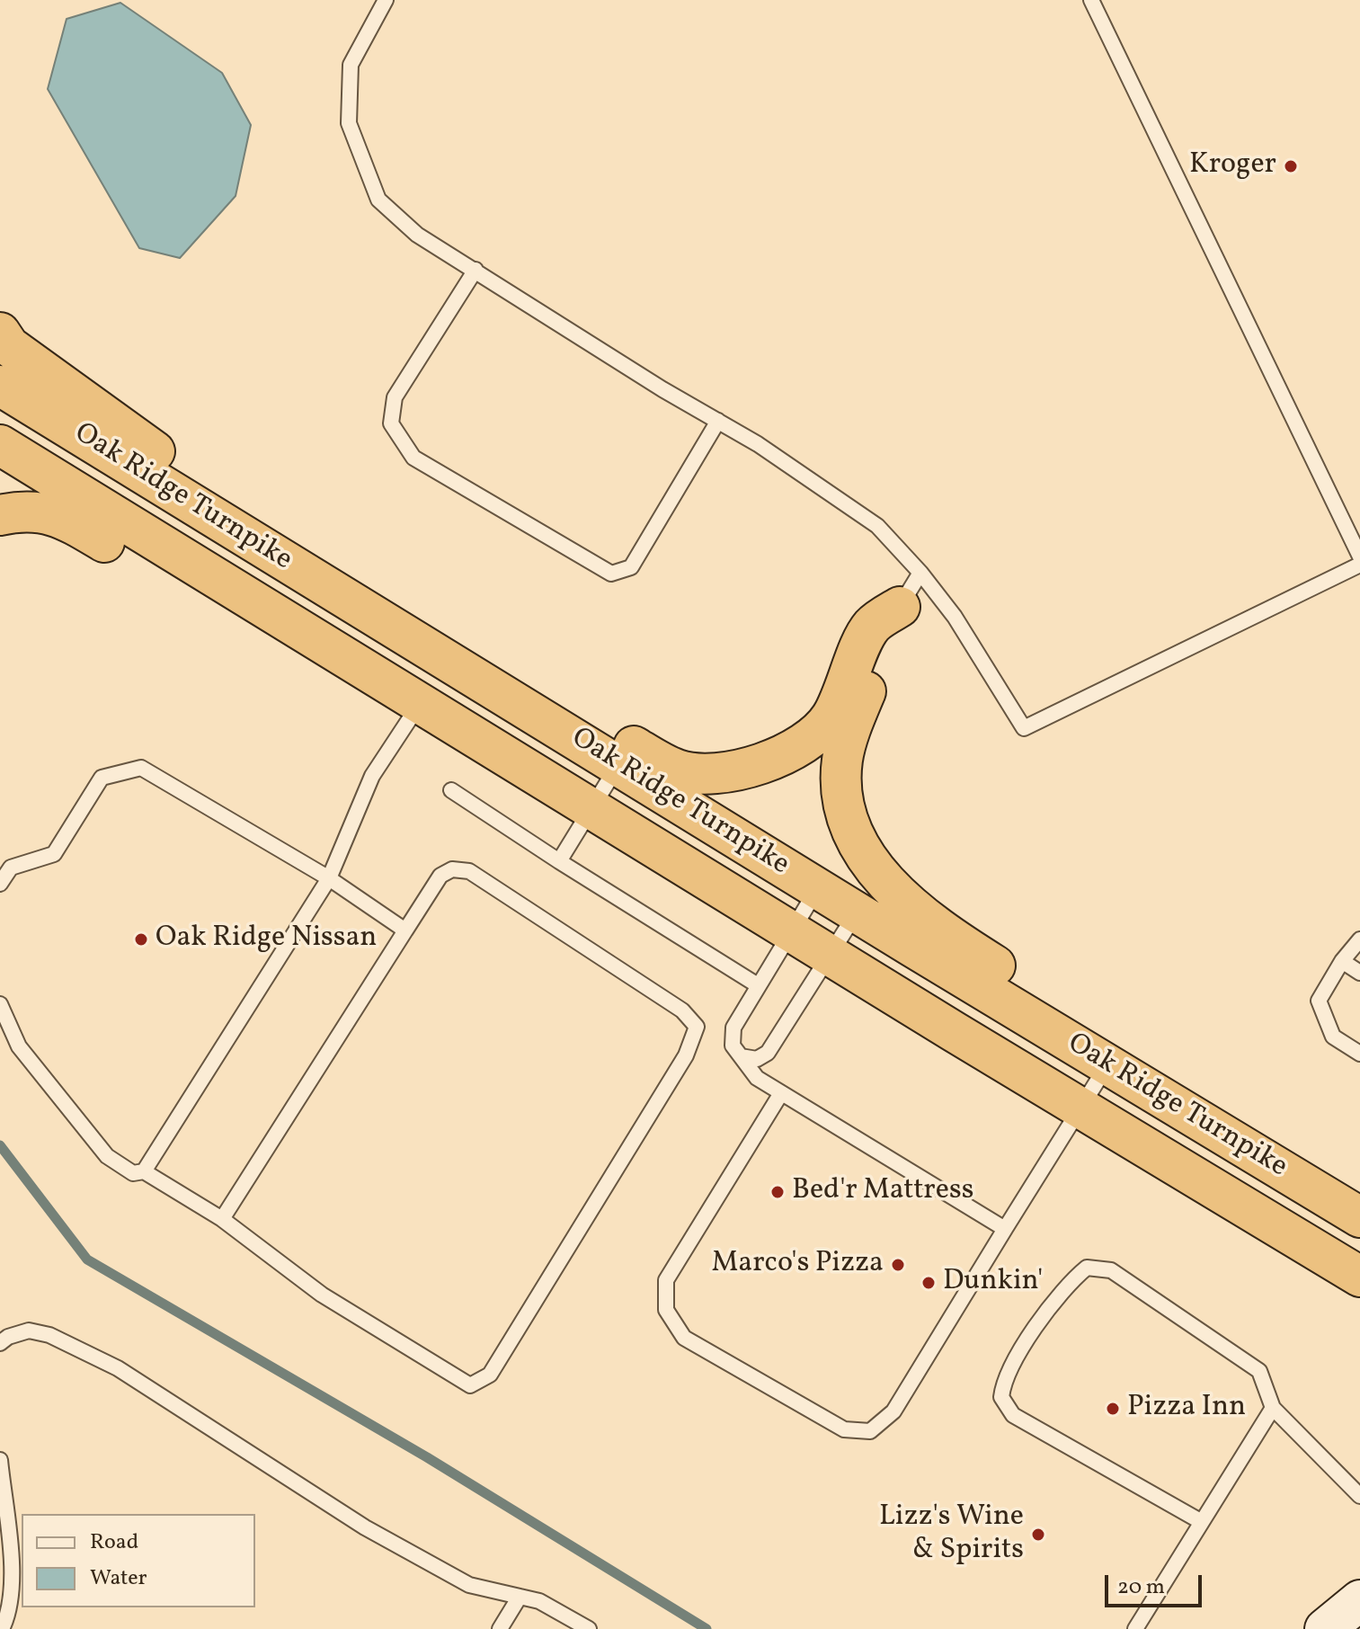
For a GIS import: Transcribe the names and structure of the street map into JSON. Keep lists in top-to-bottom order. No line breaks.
{"streets":{"highway":["Oak Ridge Turnpike"]},"places":["Kroger","Oak Ridge Nissan","Bed'r Mattress","Marco's Pizza","Dunkin'","Pizza Inn","Lizz's Wine & Spirits"],"legend":["Road","Water"],"scale_bar":"20 m"}
